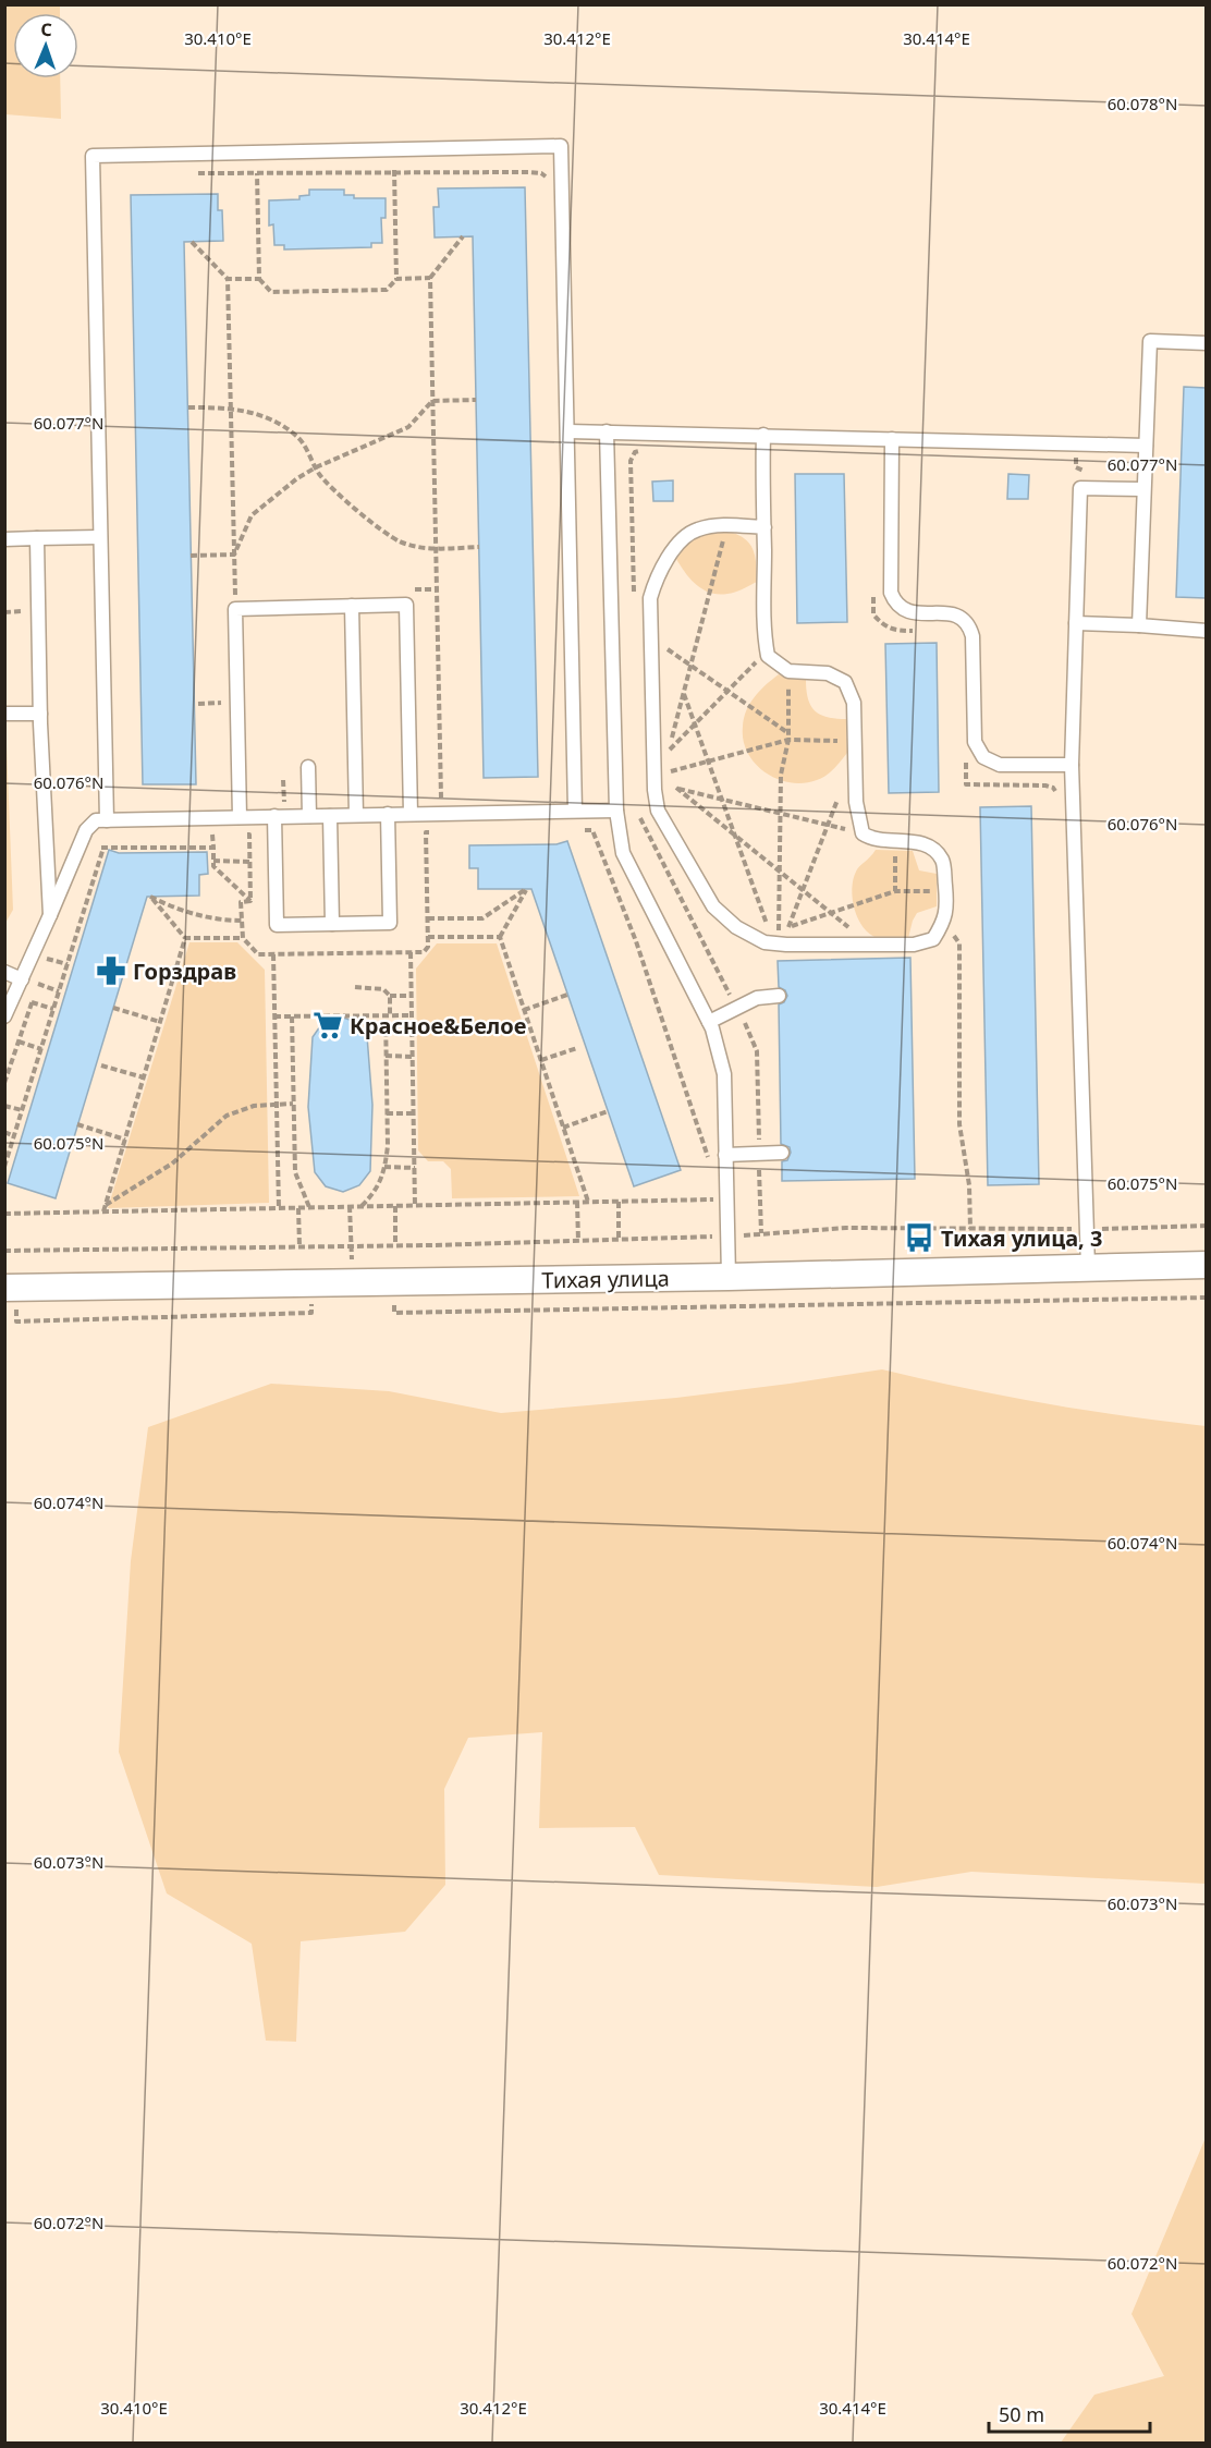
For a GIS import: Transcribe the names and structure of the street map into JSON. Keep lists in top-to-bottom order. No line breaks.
{"streets":{"street":["Тихая улица"]},"places":{"pharmacy":["Горздрав"],"supermarket":["Красное&Белое"],"bus stop":["Тихая улица, 3"]},"scale_bar":"50 m","north":"top","coordinates":["30.410°E","30.412°E","30.414°E","60.078°N","60.077°N","60.076°N","60.075°N","60.074°N","60.073°N","60.072°N"]}
